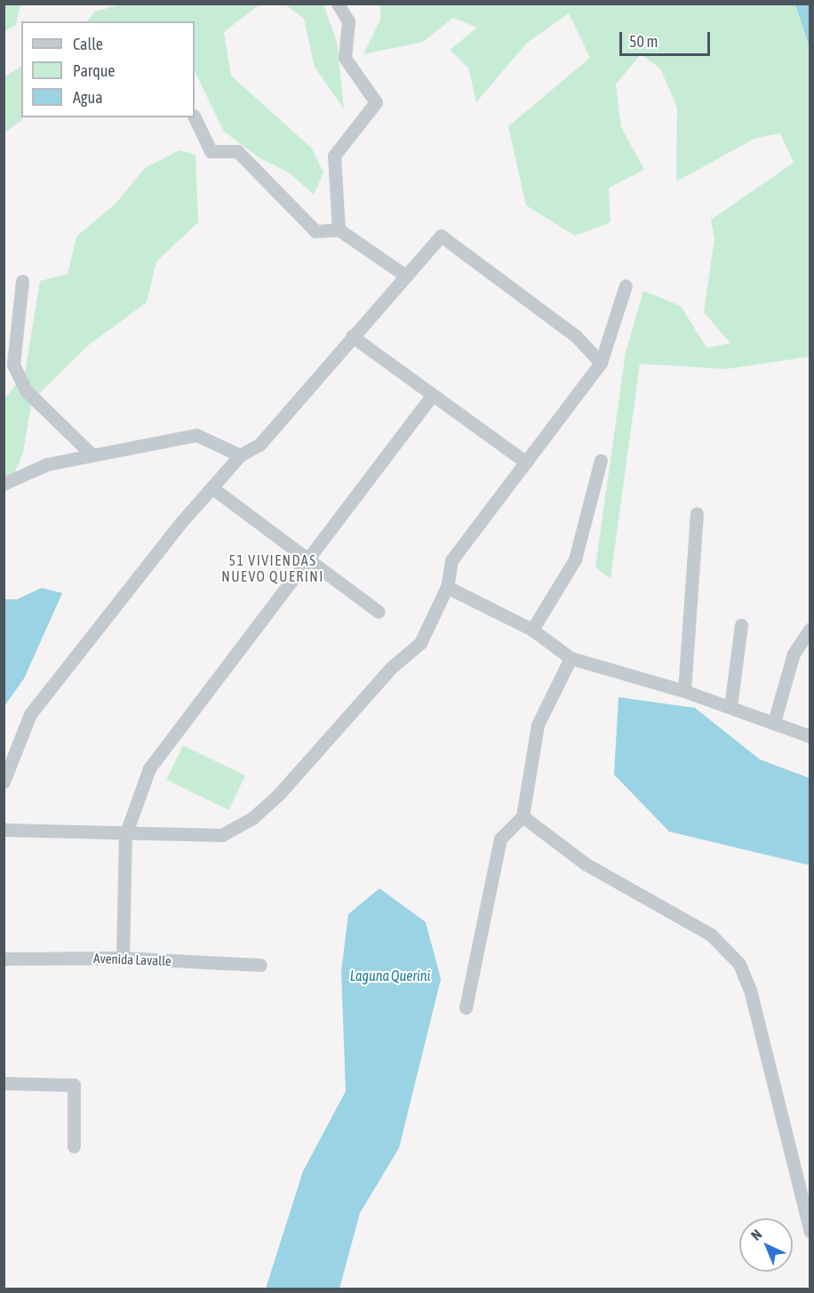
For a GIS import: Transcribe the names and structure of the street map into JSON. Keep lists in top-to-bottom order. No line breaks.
{"streets":{"street":["Avenida Lavalle"]},"districts":["51 VIVIENDAS NUEVO QUERINI"],"water":["Laguna Querini"],"legend":["Calle","Parque","Agua"],"scale_bar":"50 m","north":"top left"}
